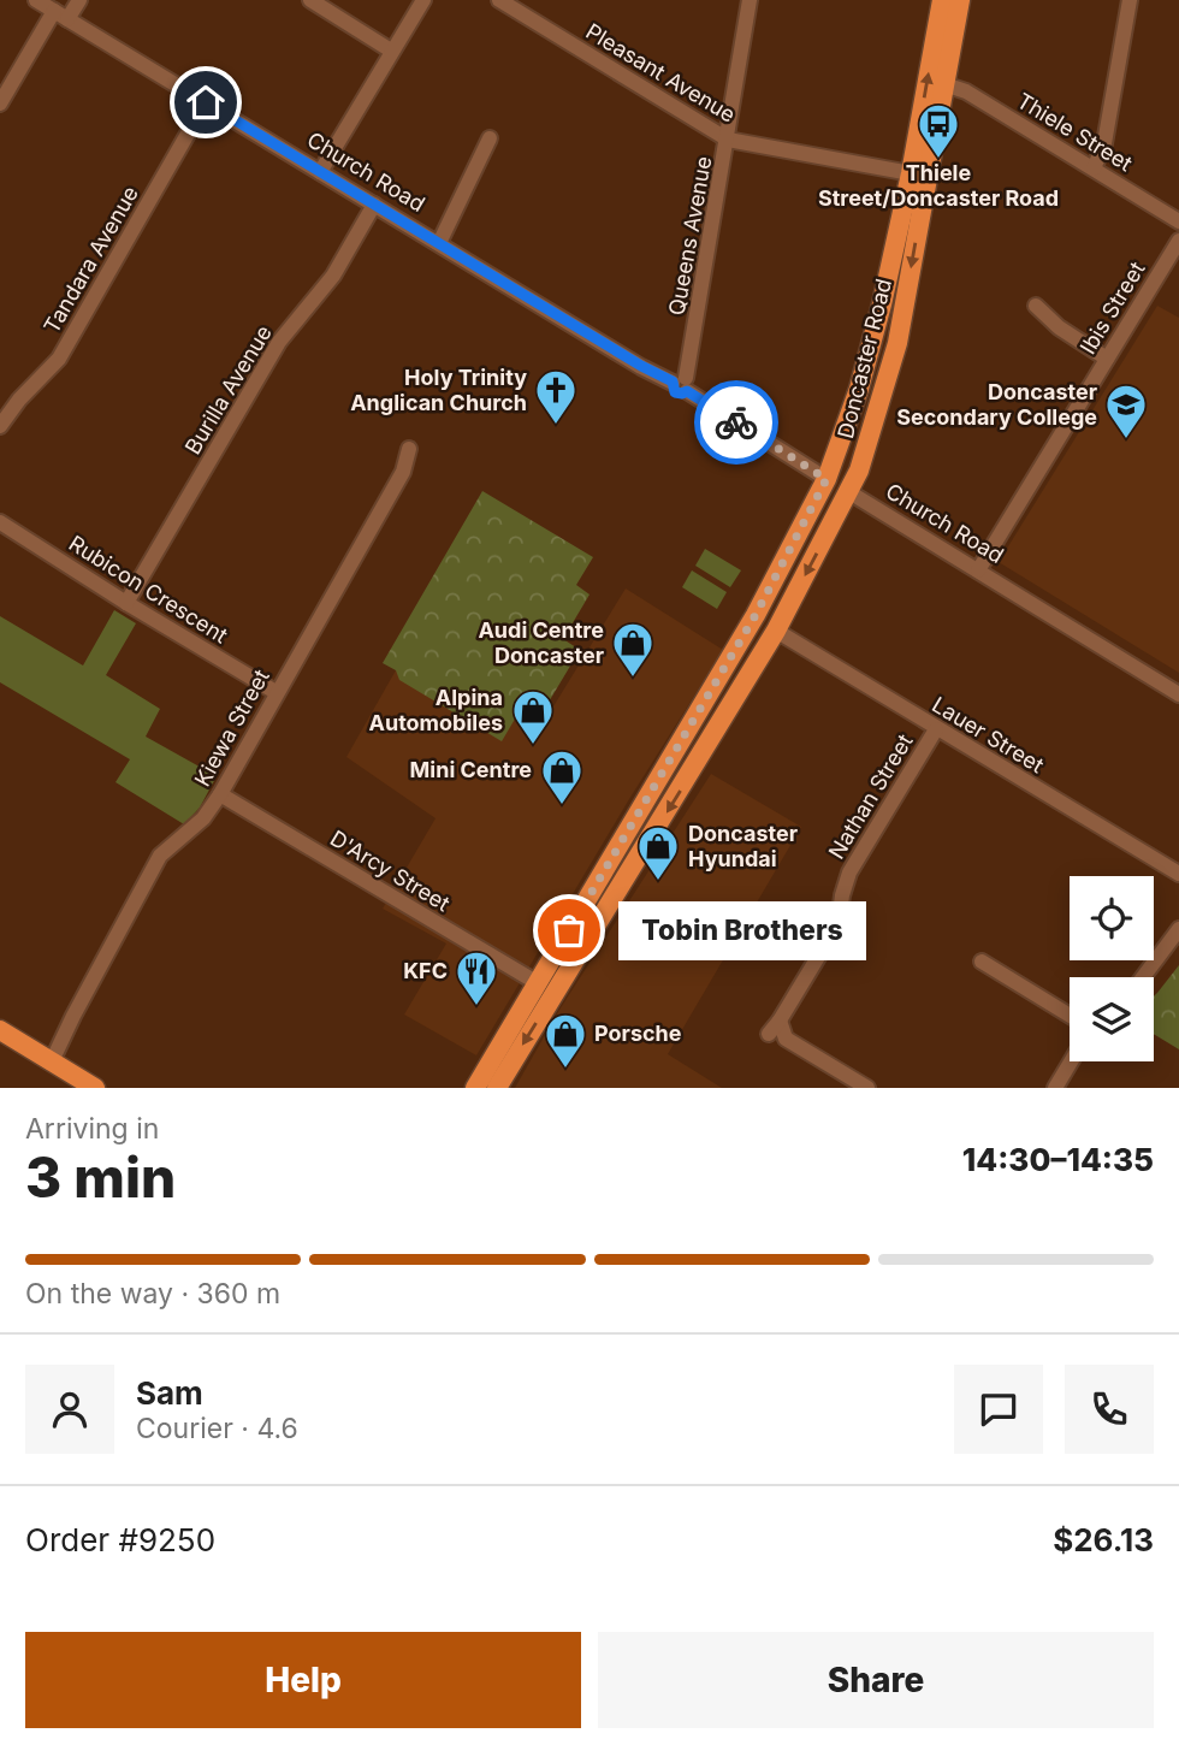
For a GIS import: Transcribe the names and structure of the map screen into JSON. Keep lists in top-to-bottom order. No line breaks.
{"streets":{"main road":["Church Road","Doncaster Road"],"street":["Pleasant Avenue","Thiele Street","Queens Avenue","Tandara Avenue","Ibis Street","Burilla Avenue","Rubicon Crescent","Kiewa Street","Lauer Street","Nathan Street","D'Arcy Street"]},"crossings":[["Pleasant Avenue","Queens Avenue"],["Pleasant Avenue","Doncaster Road"],["Thiele Street","Doncaster Road"],["Church Road","Queens Avenue"],["Church Road","Tandara Avenue"],["Church Road","Ibis Street"],["Church Road","Doncaster Road"],["Church Road","Burilla Avenue"],["Doncaster Road","Lauer Street"],["Doncaster Road","D'Arcy Street"],["Burilla Avenue","Rubicon Crescent"],["Rubicon Crescent","Kiewa Street"],["Kiewa Street","D'Arcy Street"],["Lauer Street","Nathan Street"]],"places":{"bus stop":["Thiele Street/Doncaster Road"],"church":["Holy Trinity Anglican Church"],"school or university":["Doncaster Secondary College"],"shop":["Audi Centre Doncaster","Alpina Automobiles","Mini Centre","Doncaster Hyundai","Porsche"],"other":["Tobin Brothers"],"restaurant":["KFC"]},"page":{"bubble":"Tobin Brothers","heading":["3 min","Arriving in","14:30–14:35"],"panel":["Sam","Courier · 4.6","Order #9250","$26.13"],"bar":"On the way · 360 m","buttons":["Help","Share"]}}
